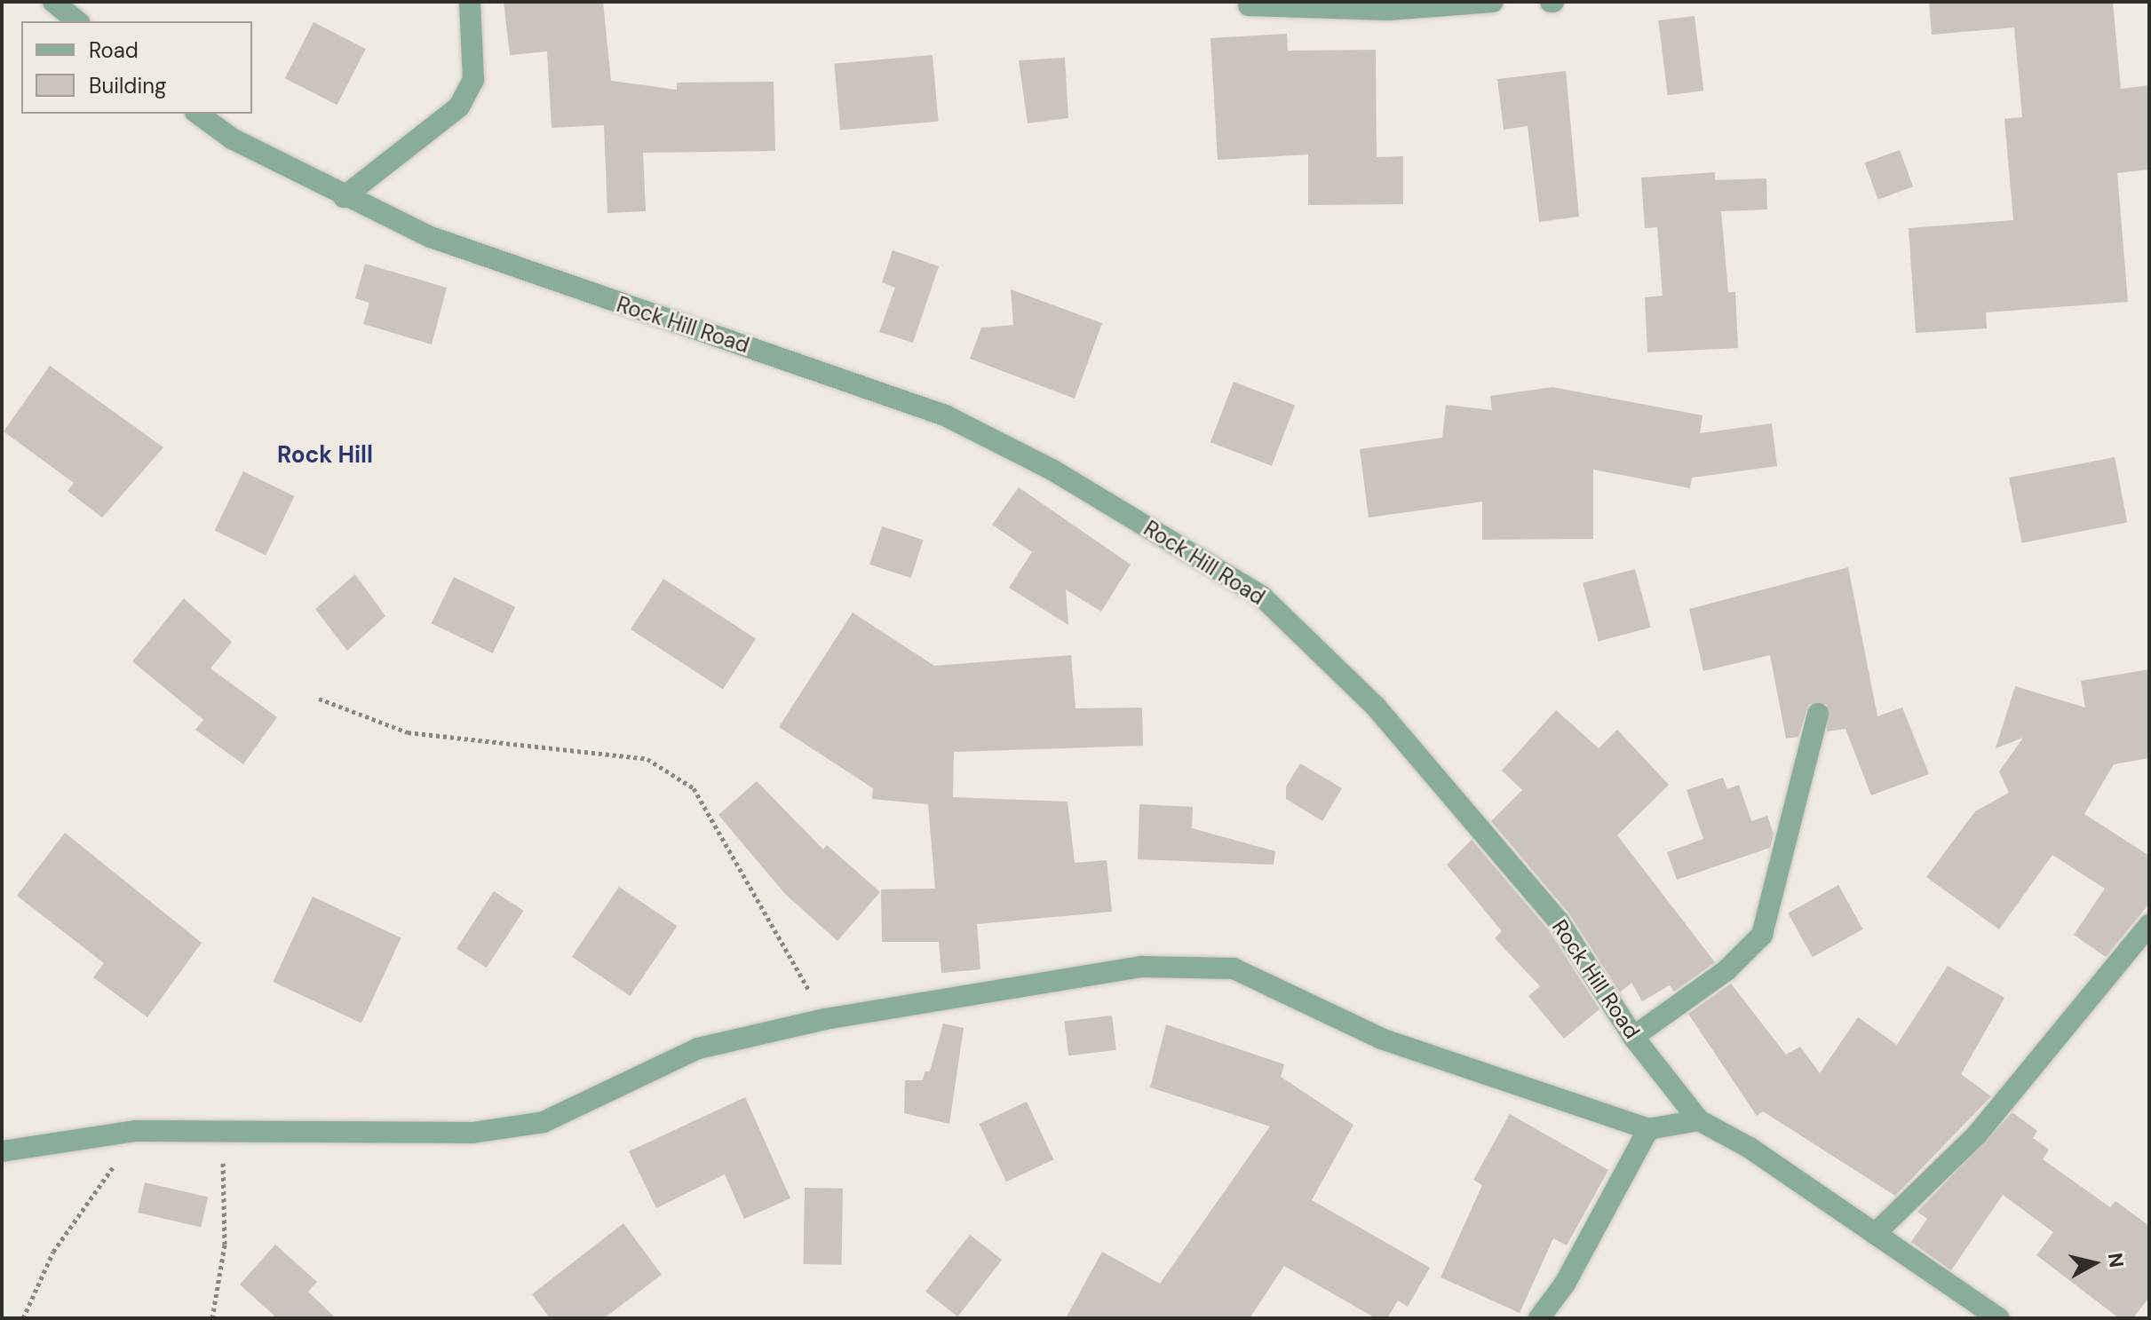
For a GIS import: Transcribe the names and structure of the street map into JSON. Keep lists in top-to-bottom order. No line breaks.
{"streets":{"street":["Rock Hill Road"]},"districts":["Rock Hill"],"legend":["Road","Building"],"north":"right"}
